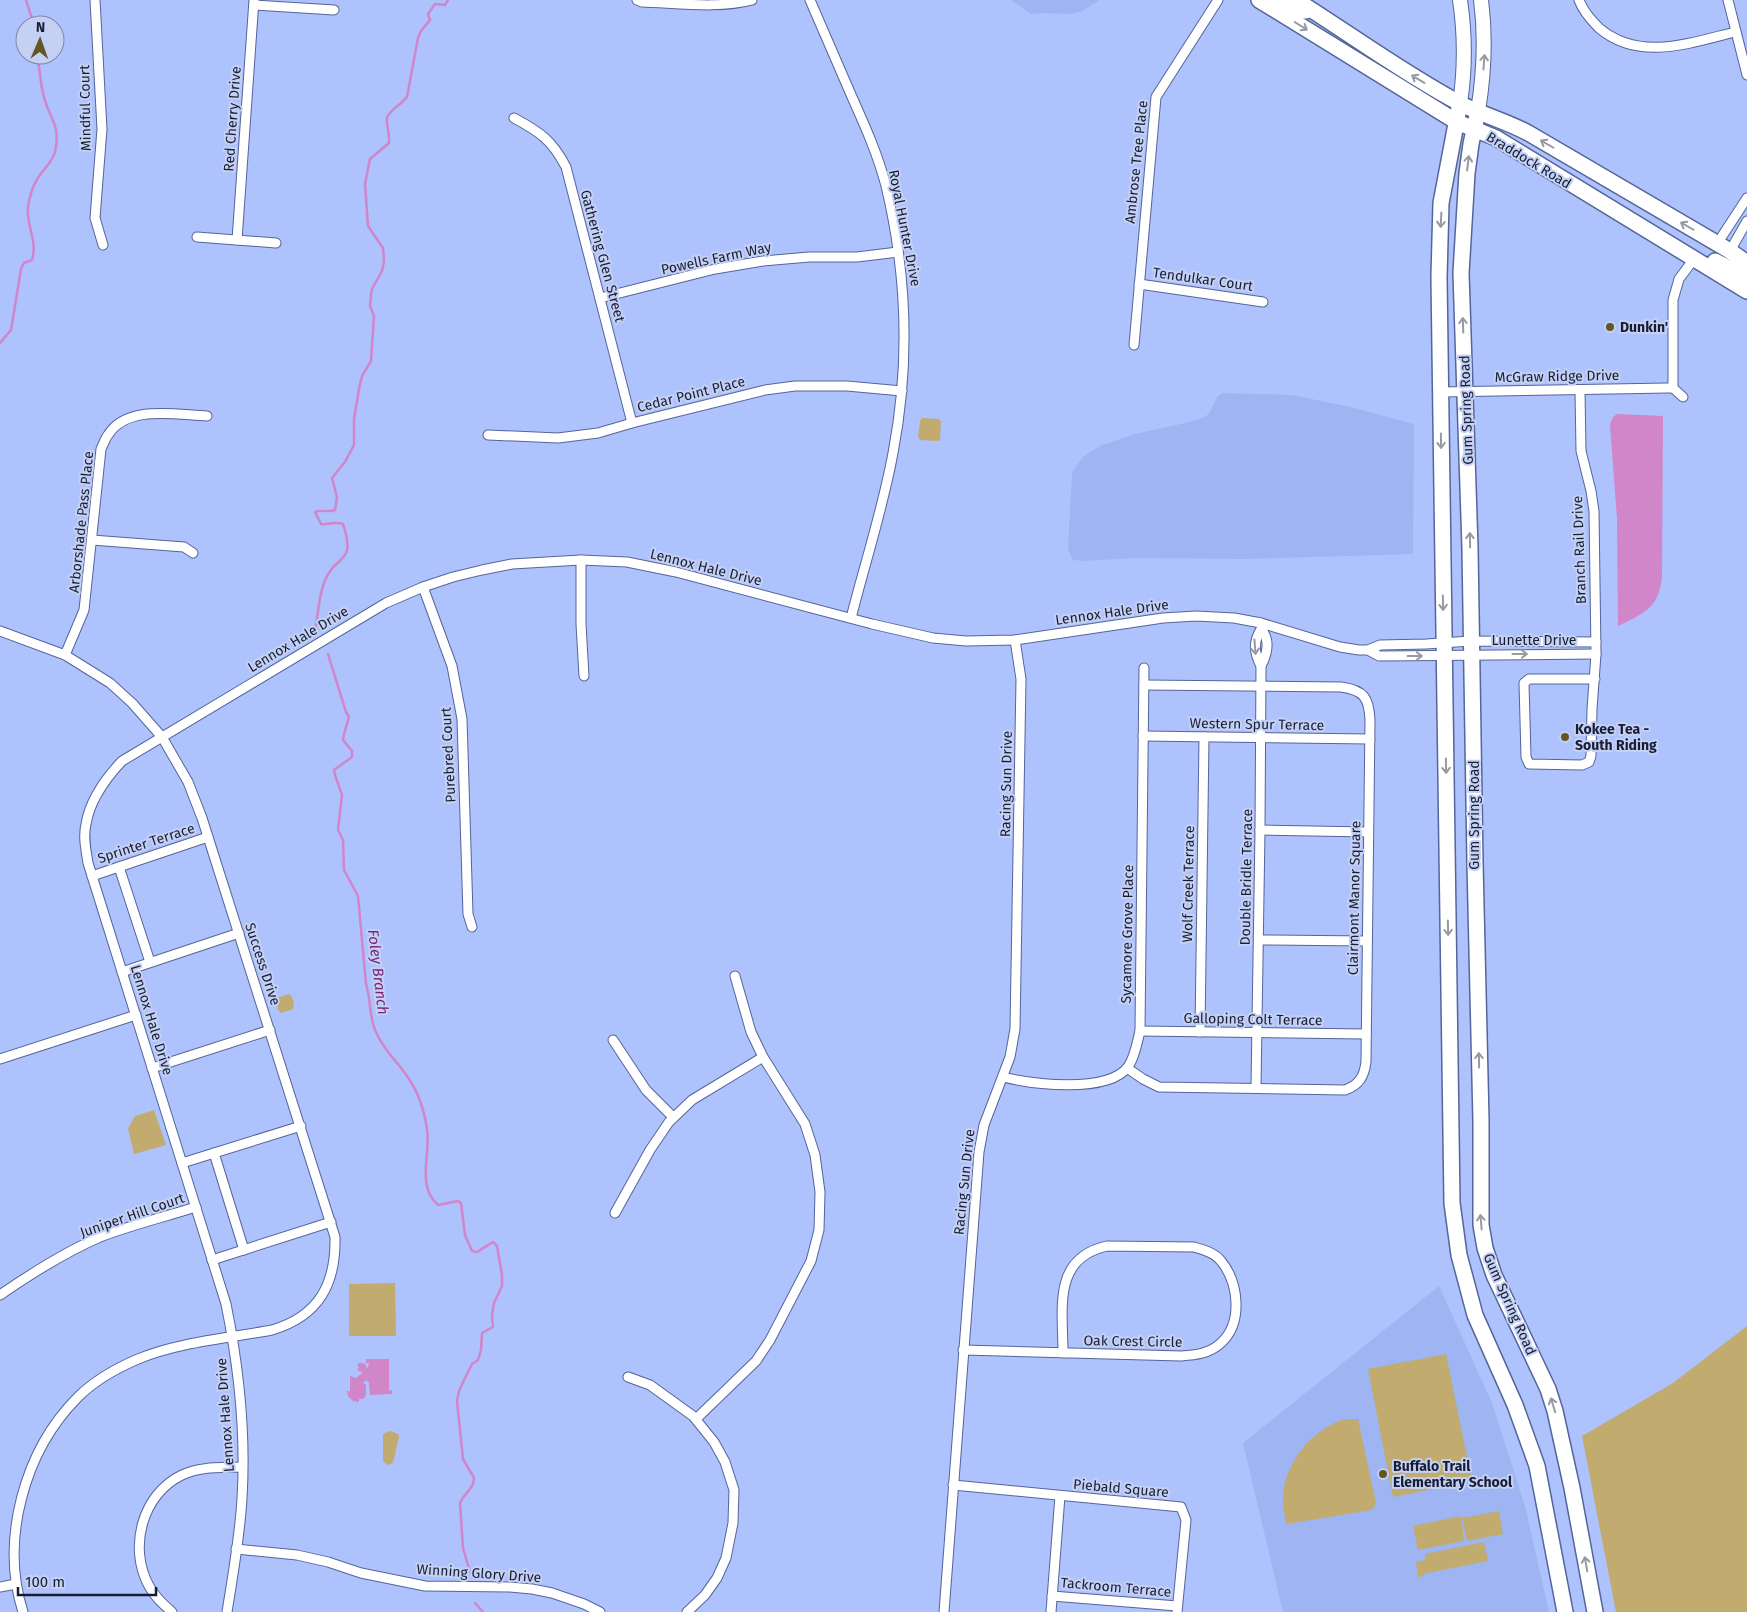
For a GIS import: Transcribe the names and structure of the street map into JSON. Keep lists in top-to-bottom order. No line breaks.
{"streets":{"main road":["Braddock Road","Gum Spring Road"],"street":["Mindful Court","Red Cherry Drive","Ambrose Tree Place","Royal Hunter Drive","Gathering Glen Street","Powells Farm Way","Tendulkar Court","McGraw Ridge Drive","Cedar Point Place","Arborshade Pass Place","Branch Rail Drive","Lennox Hale Drive","Lunette Drive","Western Spur Terrace","Purebred Court","Racing Sun Drive","Sprinter Terrace","Double Bridle Terrace","Wolf Creek Terrace","Clairmont Manor Square","Sycamore Grove Place","Success Drive","Galloping Colt Terrace","Juniper Hill Court","Oak Crest Circle","Piebald Square","Winning Glory Drive","Tackroom Terrace"]},"crossings":[["Braddock Road","Gum Spring Road"],["Ambrose Tree Place","Tendulkar Court"],["Royal Hunter Drive","Powells Farm Way"],["Royal Hunter Drive","Cedar Point Place"],["Royal Hunter Drive","Lennox Hale Drive"],["Gathering Glen Street","Powells Farm Way"],["Gathering Glen Street","Cedar Point Place"],["McGraw Ridge Drive","Gum Spring Road"],["McGraw Ridge Drive","Branch Rail Drive"],["Gum Spring Road","Lennox Hale Drive"],["Gum Spring Road","Lunette Drive"],["Arborshade Pass Place","Success Drive"],["Branch Rail Drive","Lunette Drive"],["Lennox Hale Drive","Lunette Drive"],["Lennox Hale Drive","Purebred Court"],["Lennox Hale Drive","Racing Sun Drive"],["Lennox Hale Drive","Sprinter Terrace"],["Lennox Hale Drive","Double Bridle Terrace"],["Lennox Hale Drive","Success Drive"],["Lennox Hale Drive","Juniper Hill Court"],["Lennox Hale Drive","Winning Glory Drive"],["Western Spur Terrace","Double Bridle Terrace"],["Western Spur Terrace","Wolf Creek Terrace"],["Western Spur Terrace","Clairmont Manor Square"],["Western Spur Terrace","Sycamore Grove Place"],["Racing Sun Drive","Oak Crest Circle"],["Racing Sun Drive","Piebald Square"],["Sprinter Terrace","Success Drive"],["Double Bridle Terrace","Clairmont Manor Square"],["Double Bridle Terrace","Galloping Colt Terrace"],["Wolf Creek Terrace","Galloping Colt Terrace"],["Clairmont Manor Square","Sycamore Grove Place"],["Clairmont Manor Square","Galloping Colt Terrace"],["Sycamore Grove Place","Galloping Colt Terrace"],["Piebald Square","Tackroom Terrace"]],"water":["Foley Branch"],"places":["Dunkin'","Kokee Tea - South Riding","Buffalo Trail Elementary School"],"scale_bar":"100 m","north":"top"}
